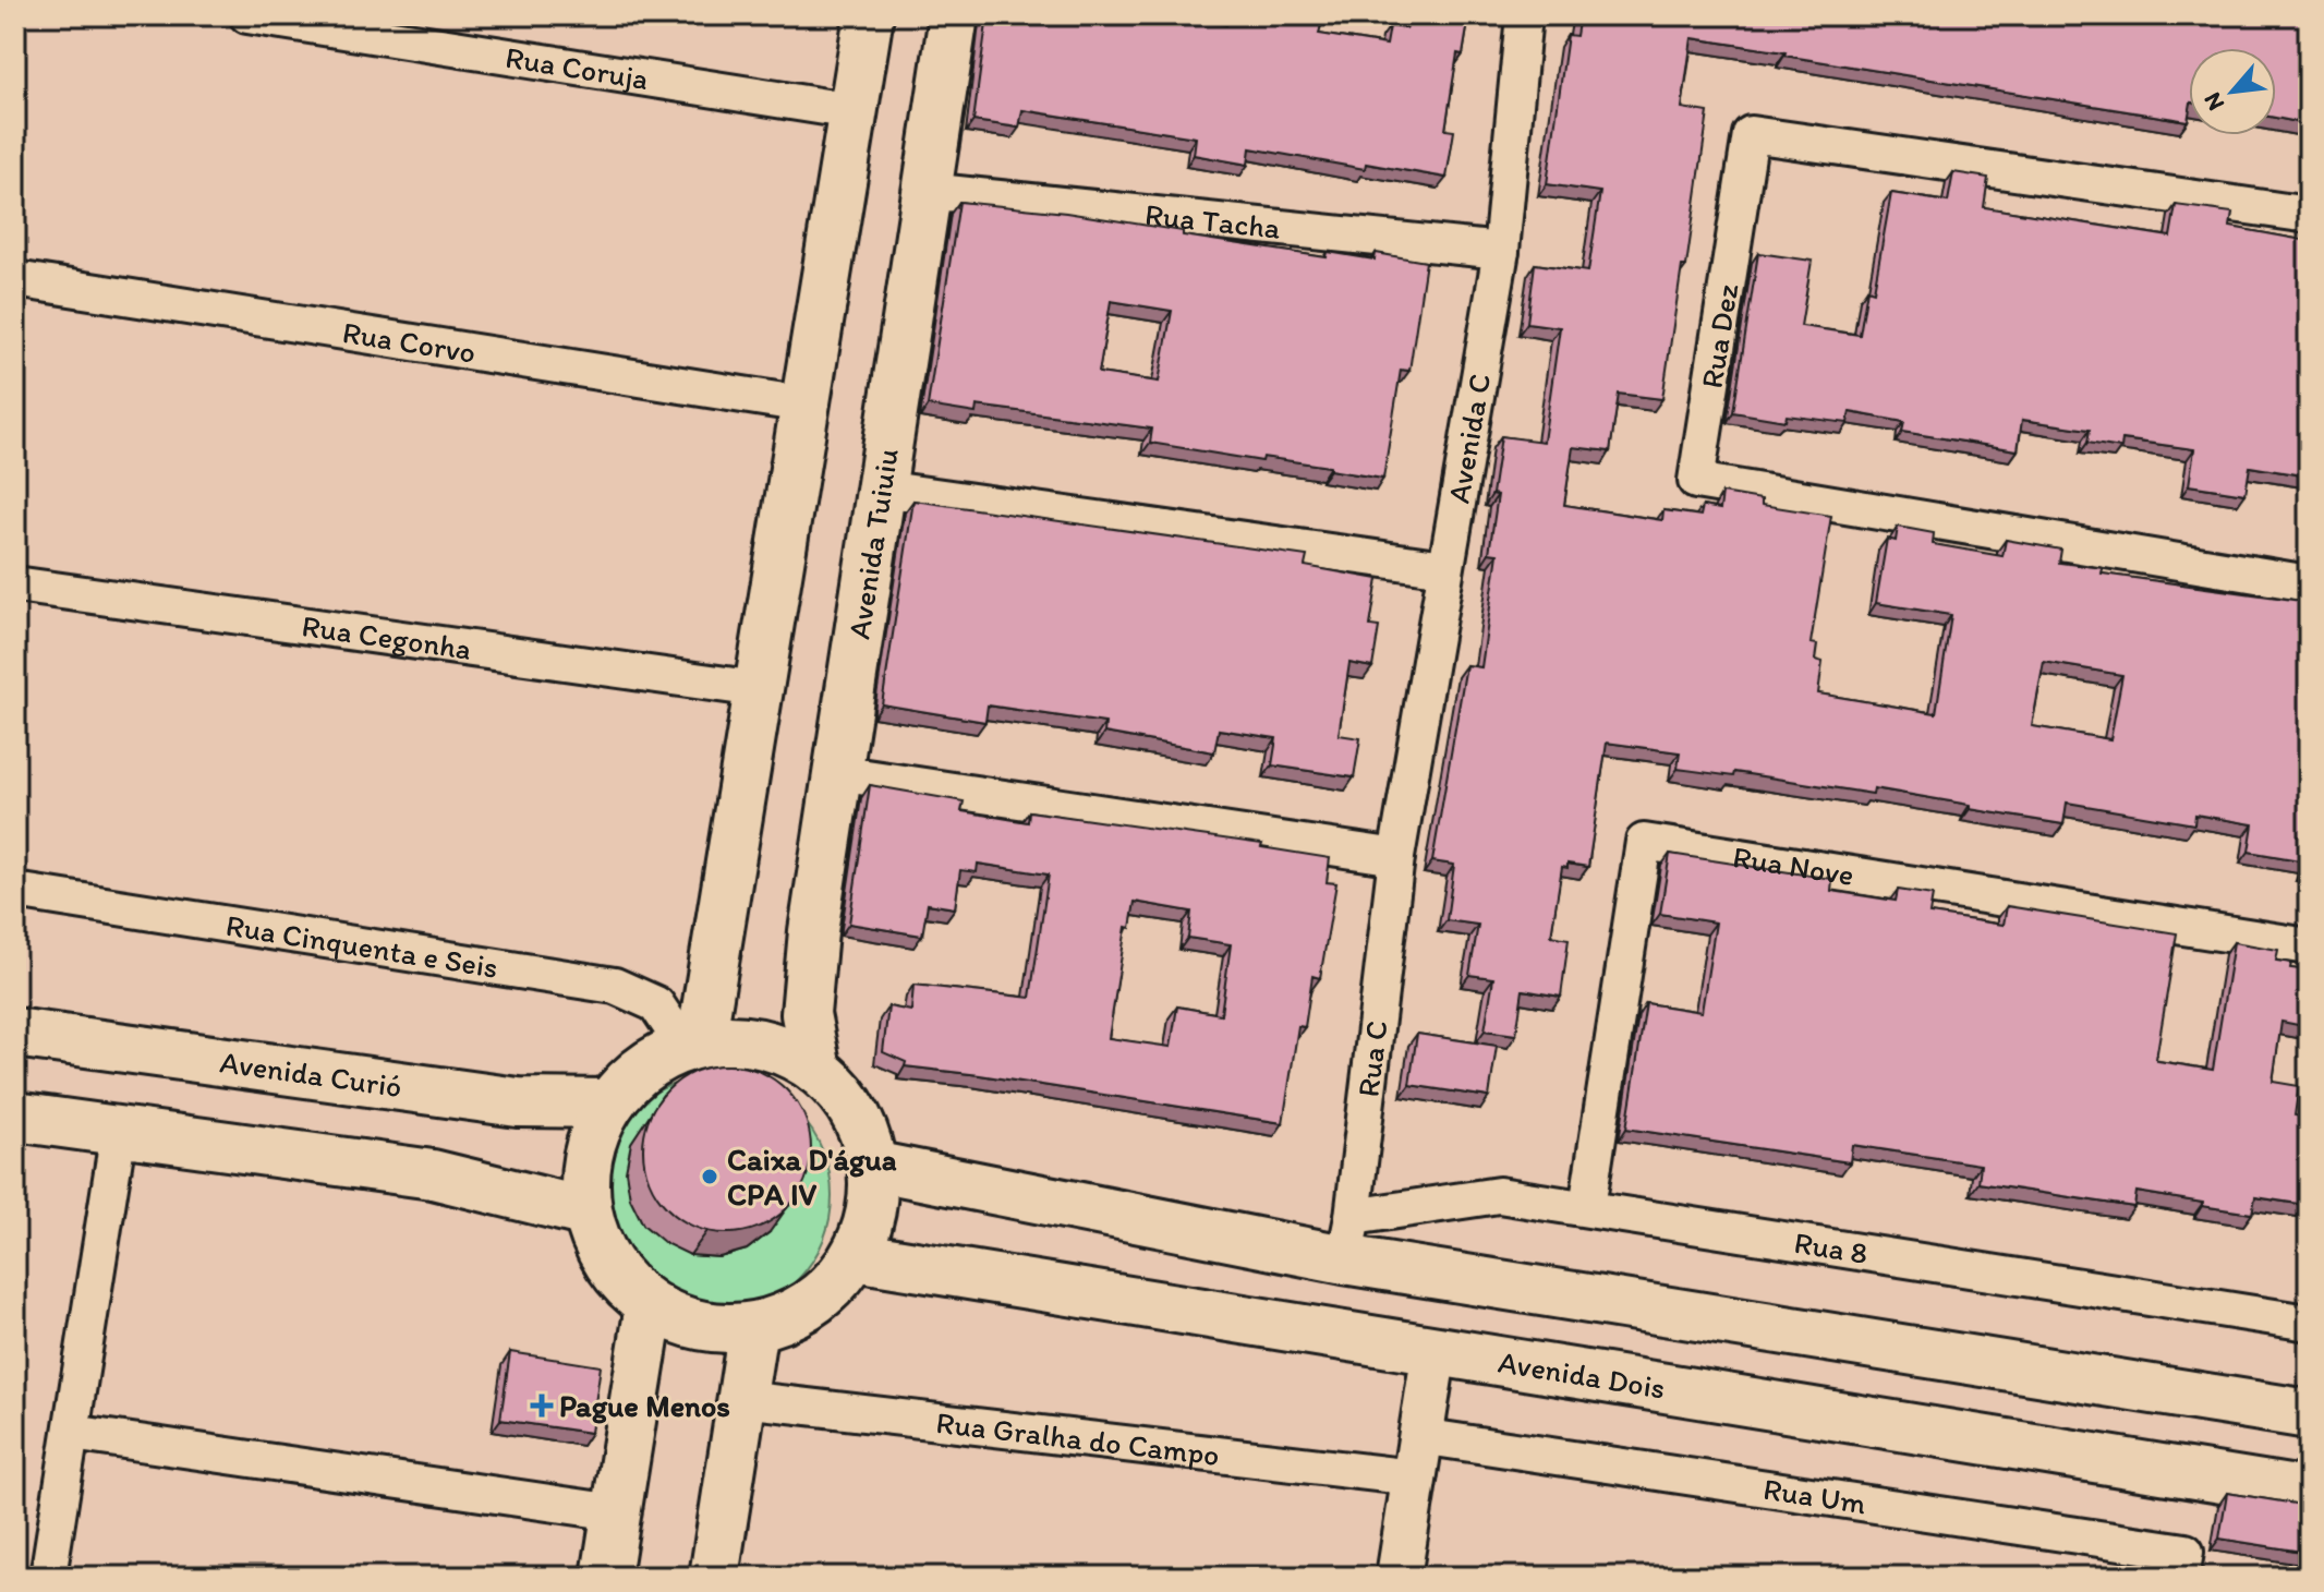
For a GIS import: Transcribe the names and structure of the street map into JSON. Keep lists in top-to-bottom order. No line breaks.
{"streets":{"main road":["Avenida Tuiuiu","Avenida Curió","Avenida Dois"],"street":["Rua Coruja","Rua Tacha","Rua Dez","Rua Corvo","Avenida C","Rua Cegonha","Rua Nove","Rua Cinquenta e Seis","Rua C","Rua 8","Rua Gralha do Campo","Rua Um"]},"crossings":[["Rua Tacha","Avenida C"],["Rua Tacha","Avenida Tuiuiu"],["Avenida C","Rua C"],["Avenida Tuiuiu","Rua Cinquenta e Seis"],["Avenida Tuiuiu","Avenida Curió"],["Avenida Tuiuiu","Avenida Dois"],["Rua Nove","Rua 8"],["Rua Cinquenta e Seis","Avenida Curió"],["Rua Cinquenta e Seis","Avenida Dois"],["Rua C","Rua 8"],["Avenida Curió","Avenida Dois"],["Rua Gralha do Campo","Rua Um"]],"places":{"other":["Caixa D'água CPA IV"],"health":["Pague Menos"]},"north":"bottom left"}
